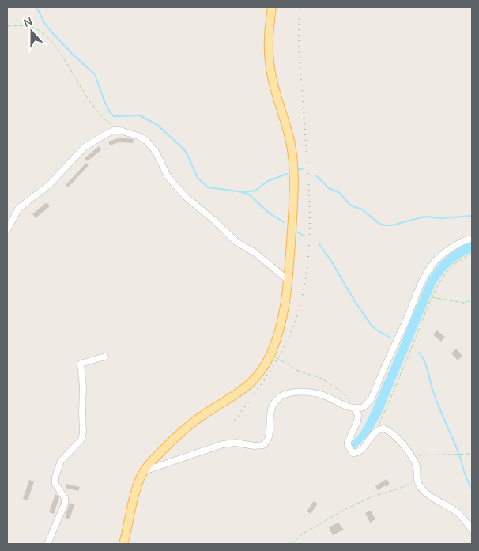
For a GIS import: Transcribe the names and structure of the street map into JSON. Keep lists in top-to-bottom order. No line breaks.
{"north":"top"}
